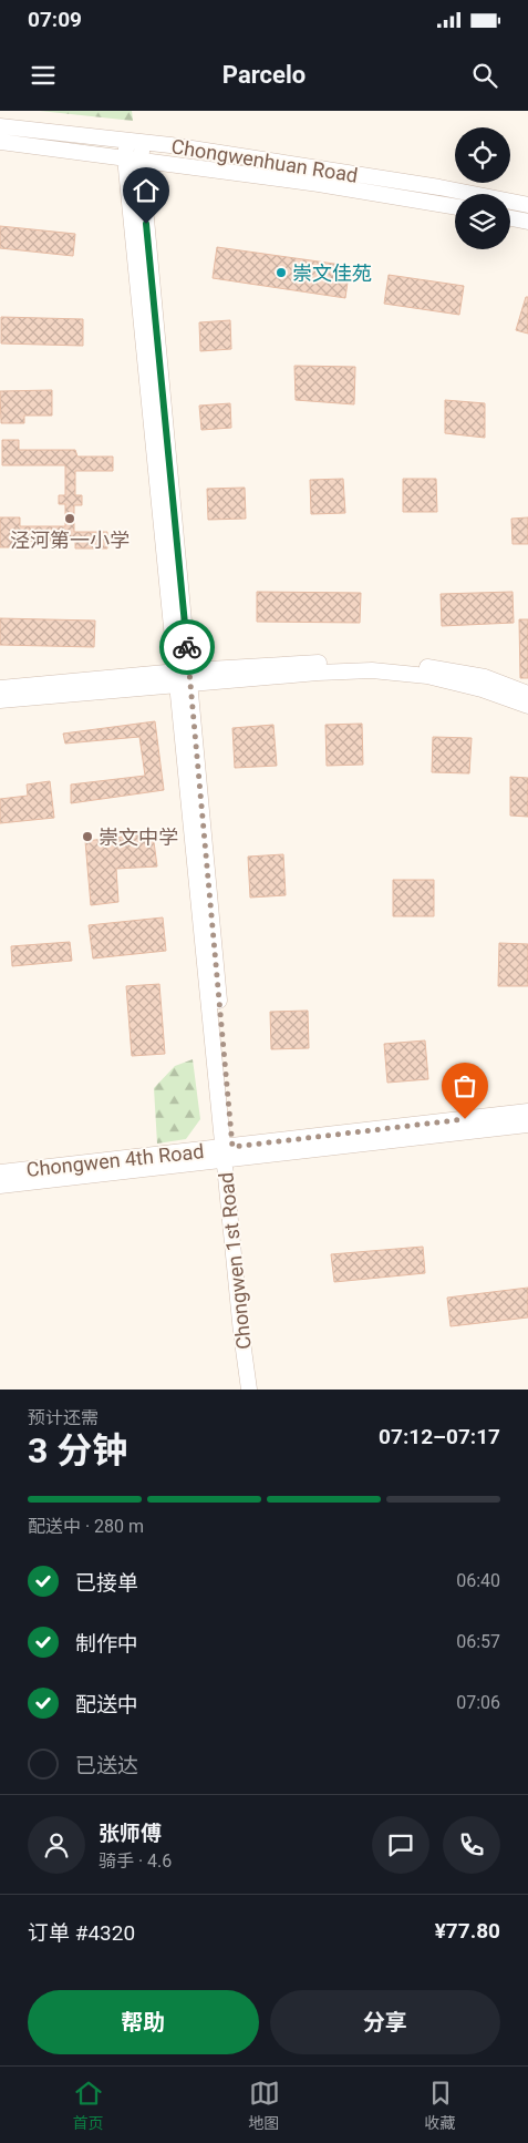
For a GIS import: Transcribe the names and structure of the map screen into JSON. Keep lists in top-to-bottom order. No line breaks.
{"streets":{"street":["Chongwenhuan Road","Chongwen 4th Road","Chongwen 1st Road"]},"crossings":[["Chongwenhuan Road","Chongwen 1st Road"],["Chongwen 4th Road","Chongwen 1st Road"]],"places":["崇文佳苑","泾河第一小学","崇文中学"],"page":{"status":"07:09","header":"Parcelo","heading":["3 分钟","预计还需","07:12–07:17"],"panel":["张师傅","骑手 · 4.6","订单 #4320","¥77.80"],"bar":"配送中 · 280 m","list":[["已接单","06:40"],["制作中","06:57"],["配送中","07:06"],"已送达"],"buttons":["帮助","分享"],"tabs":["首页","地图","收藏"]}}
